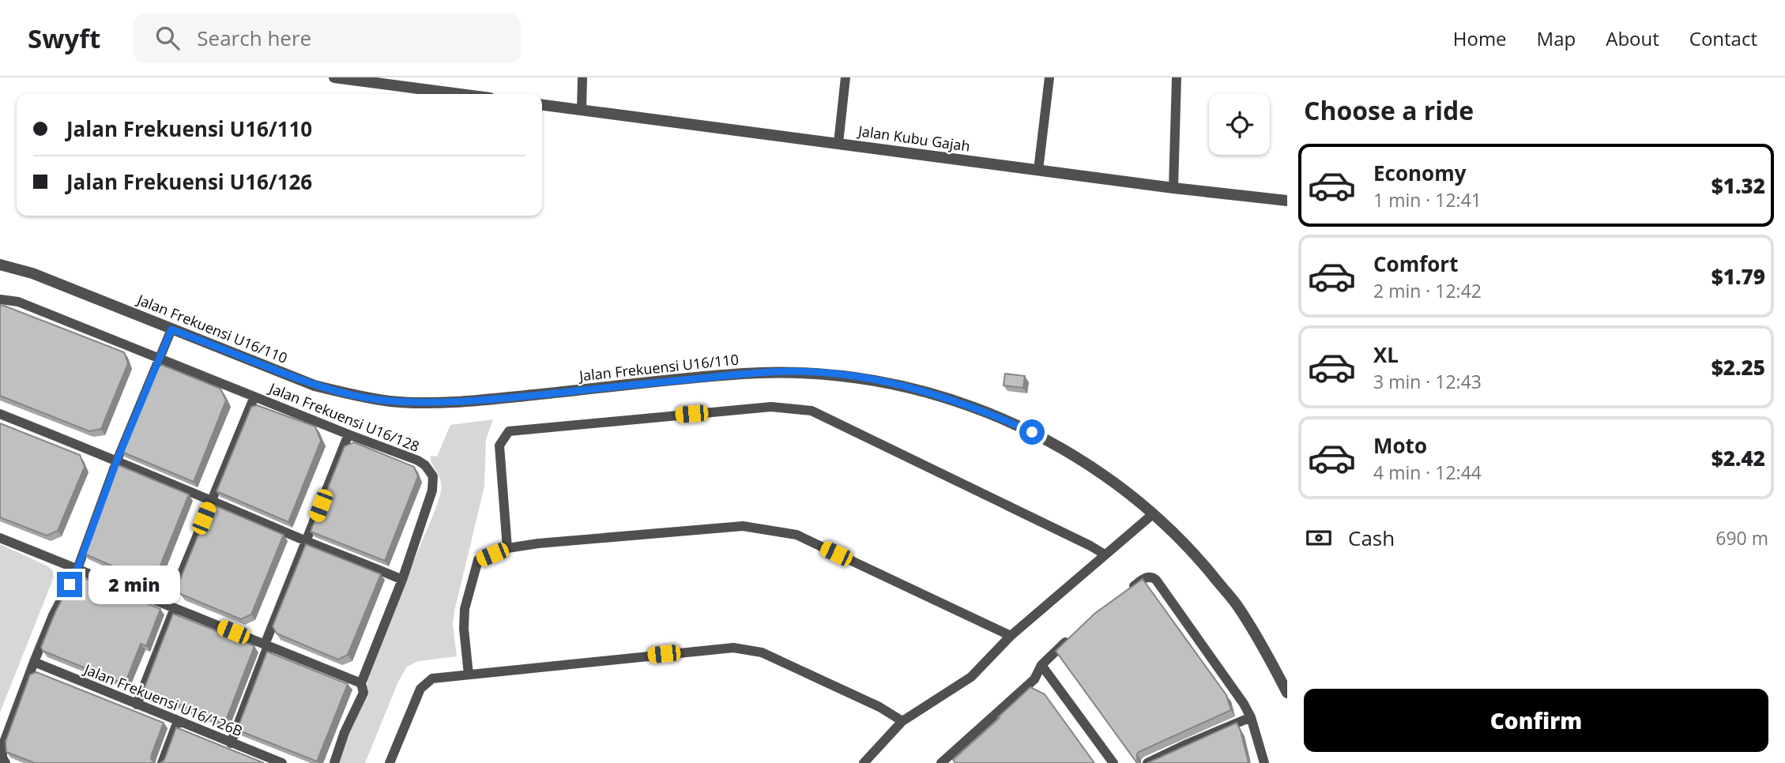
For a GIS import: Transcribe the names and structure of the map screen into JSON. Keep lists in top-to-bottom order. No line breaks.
{"streets":{"street":["Jalan Kubu Gajah","Jalan Frekuensi U16/110","Jalan Frekuensi U16/128","Jalan Frekuensi U16/126B"]},"page":{"header":"Swyft","search":"Search here","nav":["Home","Map","About","Contact"],"heading":"Choose a ride","banner":["Jalan Frekuensi U16/110","Jalan Frekuensi U16/126"],"list":[{"name":"Economy","note":"1 min · 12:41","value":"$1.32"},{"name":"Comfort","note":"2 min · 12:42","value":"$1.79"},{"name":"XL","note":"3 min · 12:43","value":"$2.25"},{"name":"Moto","note":"4 min · 12:44","value":"$2.42"}],"pay":["Cash","690 m"],"bubble":"2 min","buttons":"Confirm"}}
